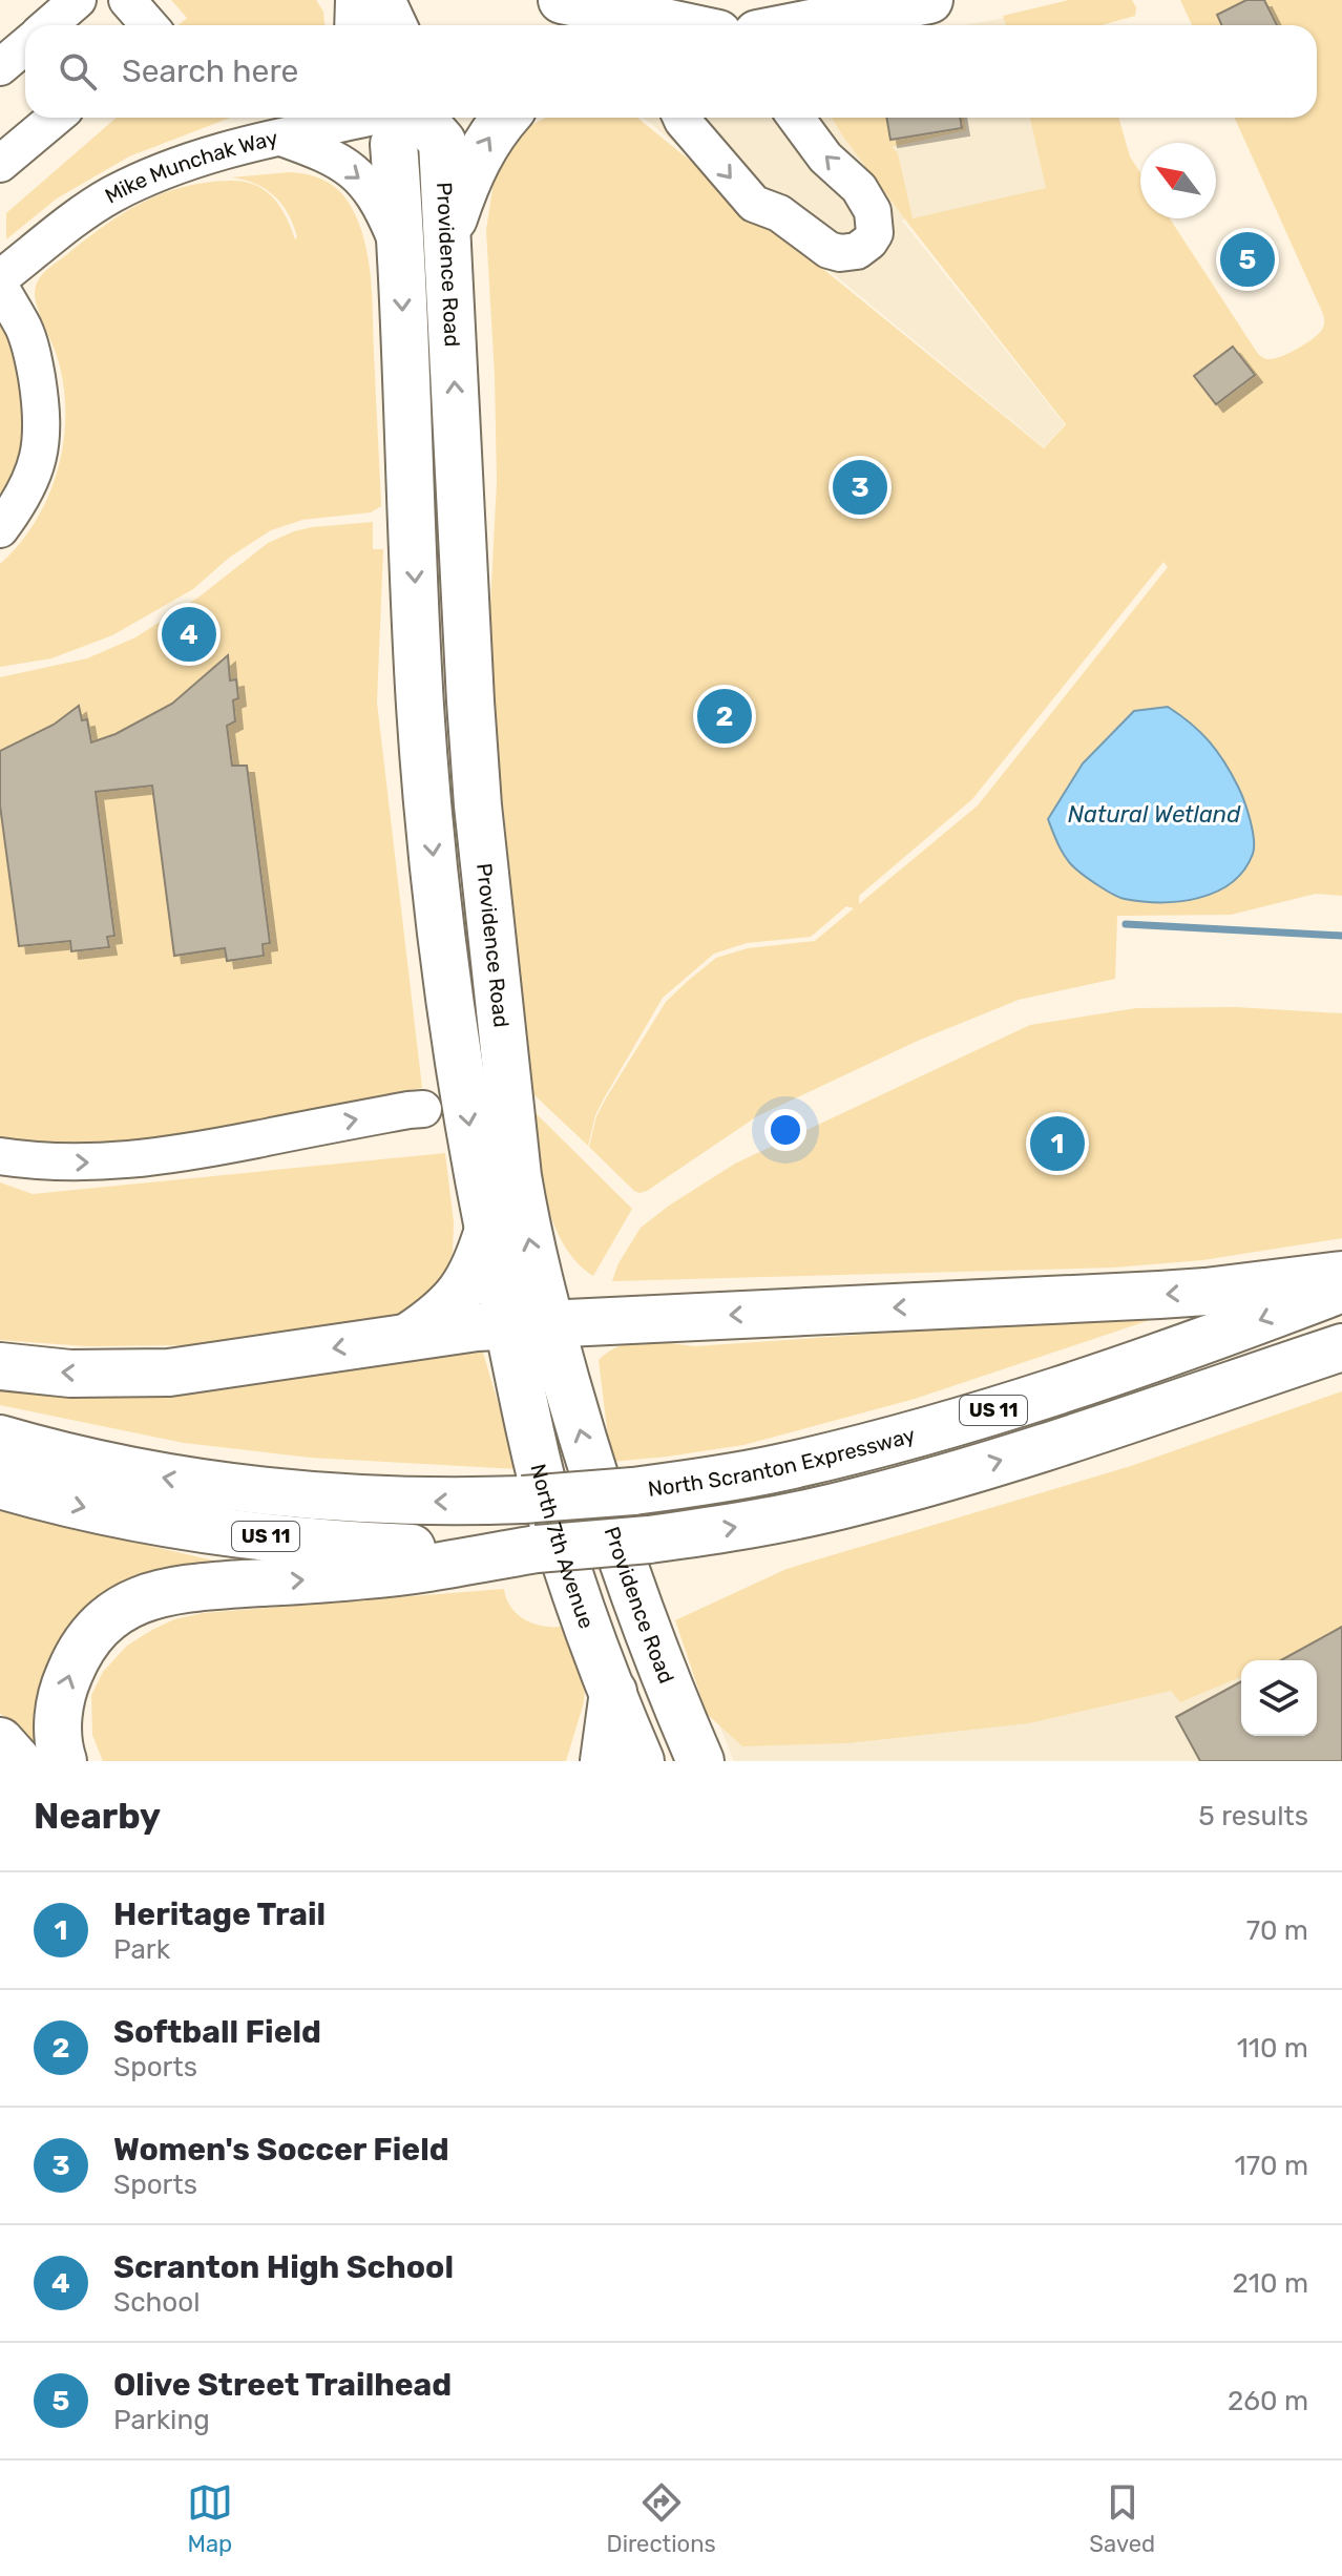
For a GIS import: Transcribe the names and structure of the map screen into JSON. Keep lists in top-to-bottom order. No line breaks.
{"streets":{"main road":["Providence Road","US 11","North Scranton Expressway","North 7th Avenue"],"lane":["Mike Munchak Way"]},"crossings":[["Providence Road","North 7th Avenue"]],"water":["Natural Wetland"],"north":"top left","page":{"search":"Search here","pins":["5","3","4","2","1"],"heading":["Nearby","5 results"],"list":[{"mark":"1","name":"Heritage Trail","note":"Park","value":"70 m"},{"mark":"2","name":"Softball Field","note":"Sports","value":"110 m"},{"mark":"3","name":"Women's Soccer Field","note":"Sports","value":"170 m"},{"mark":"4","name":"Scranton High School","note":"School","value":"210 m"},{"mark":"5","name":"Olive Street Trailhead","note":"Parking","value":"260 m"}],"nav":["Map","Directions","Saved"]}}
